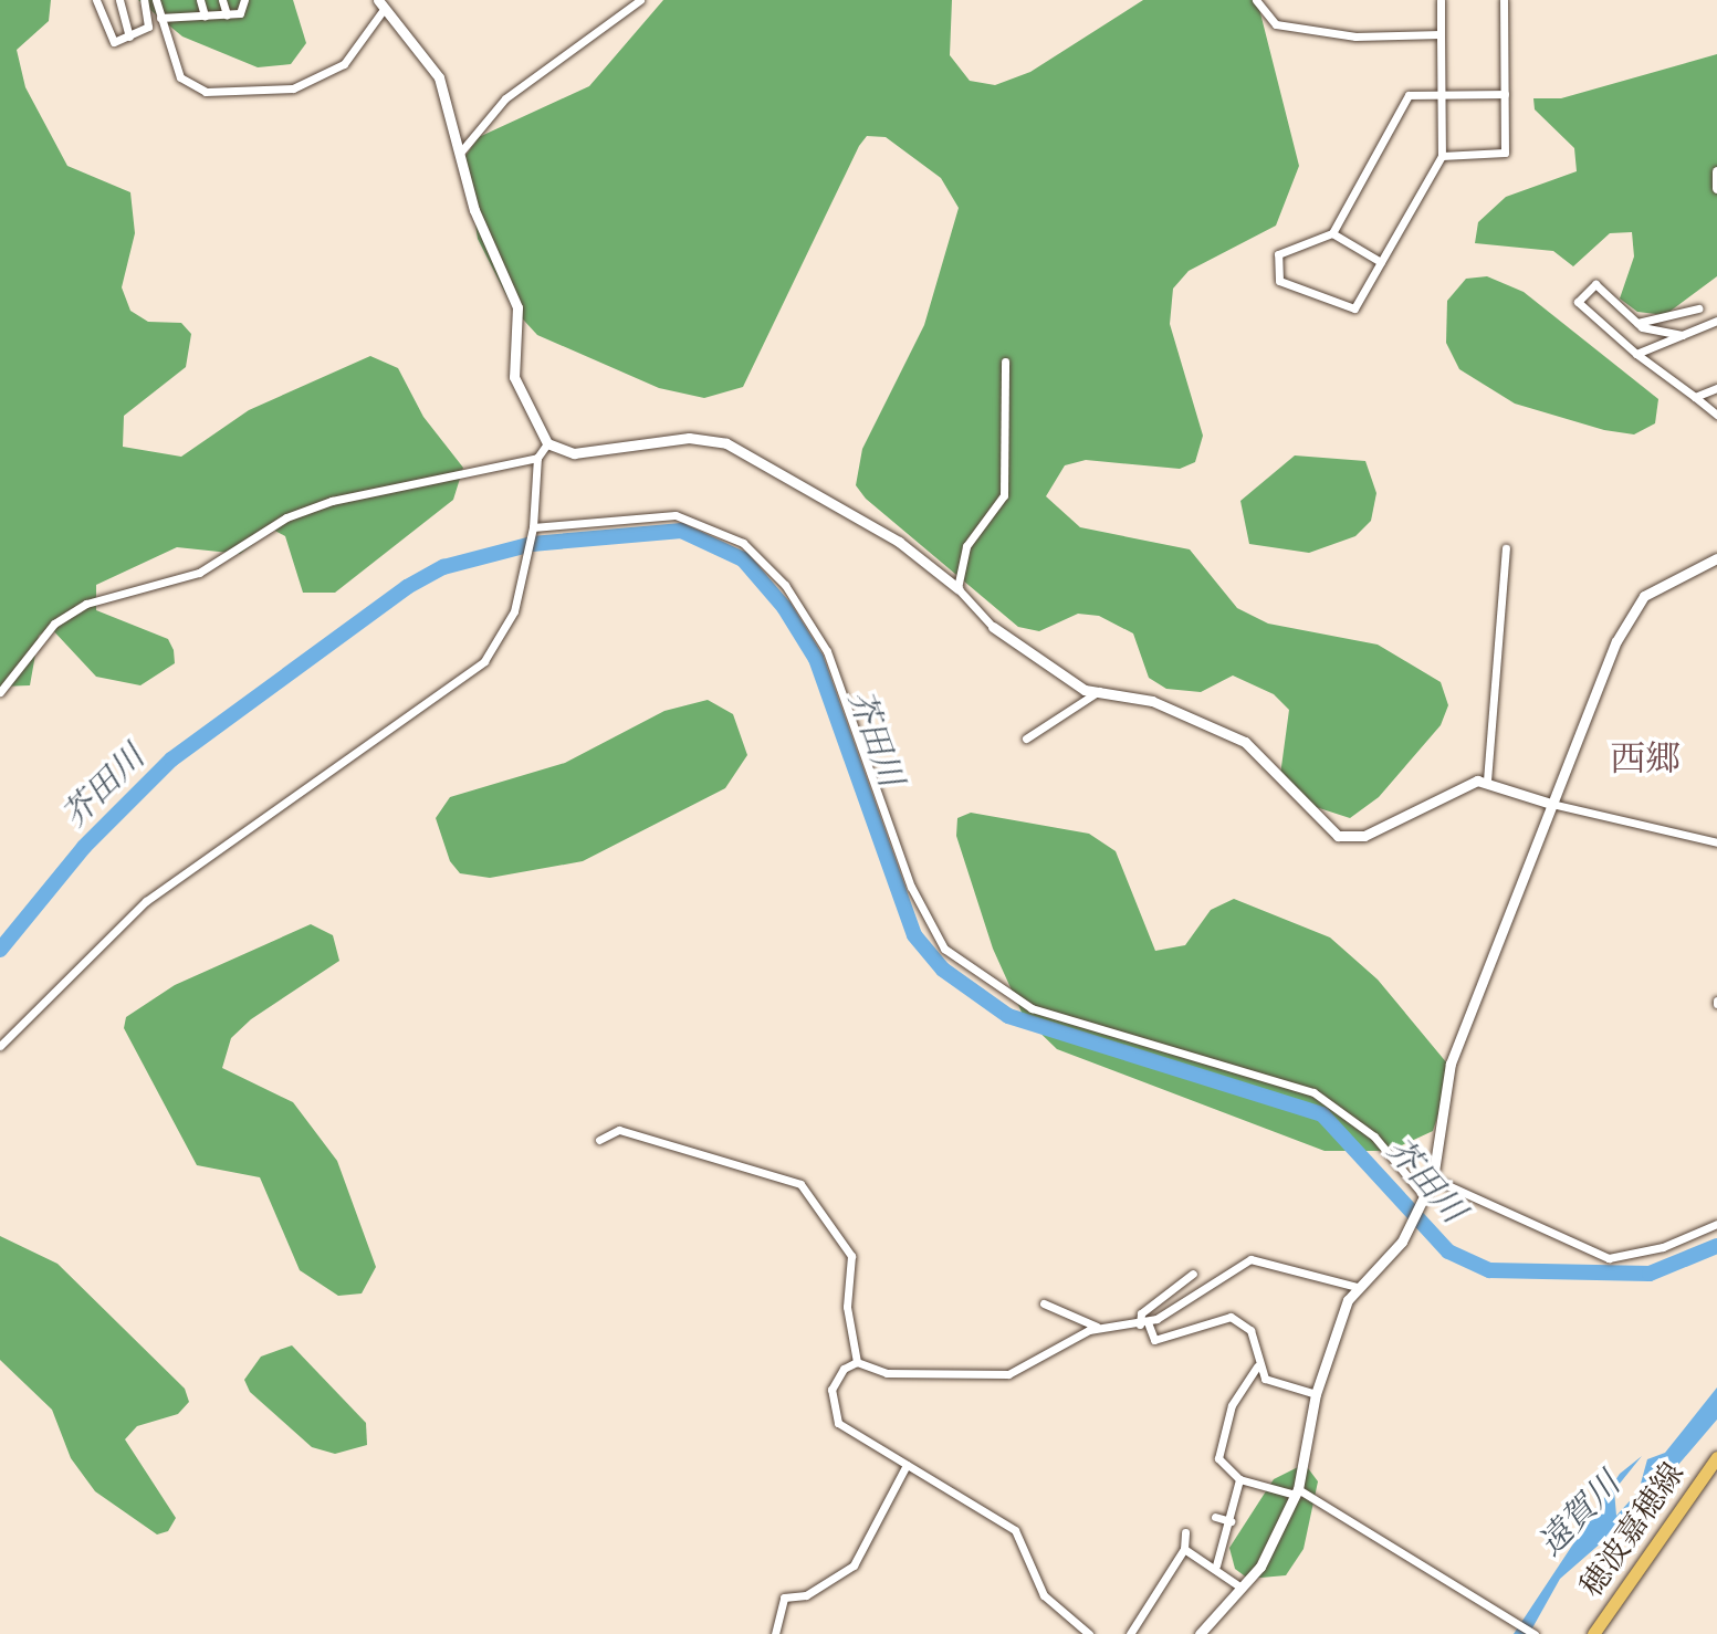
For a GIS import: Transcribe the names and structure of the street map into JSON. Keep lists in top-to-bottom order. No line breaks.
{"streets":{"main road":["穂波嘉穂線"]},"districts":["西郷"],"water":["芥田川","遠賀川"]}
